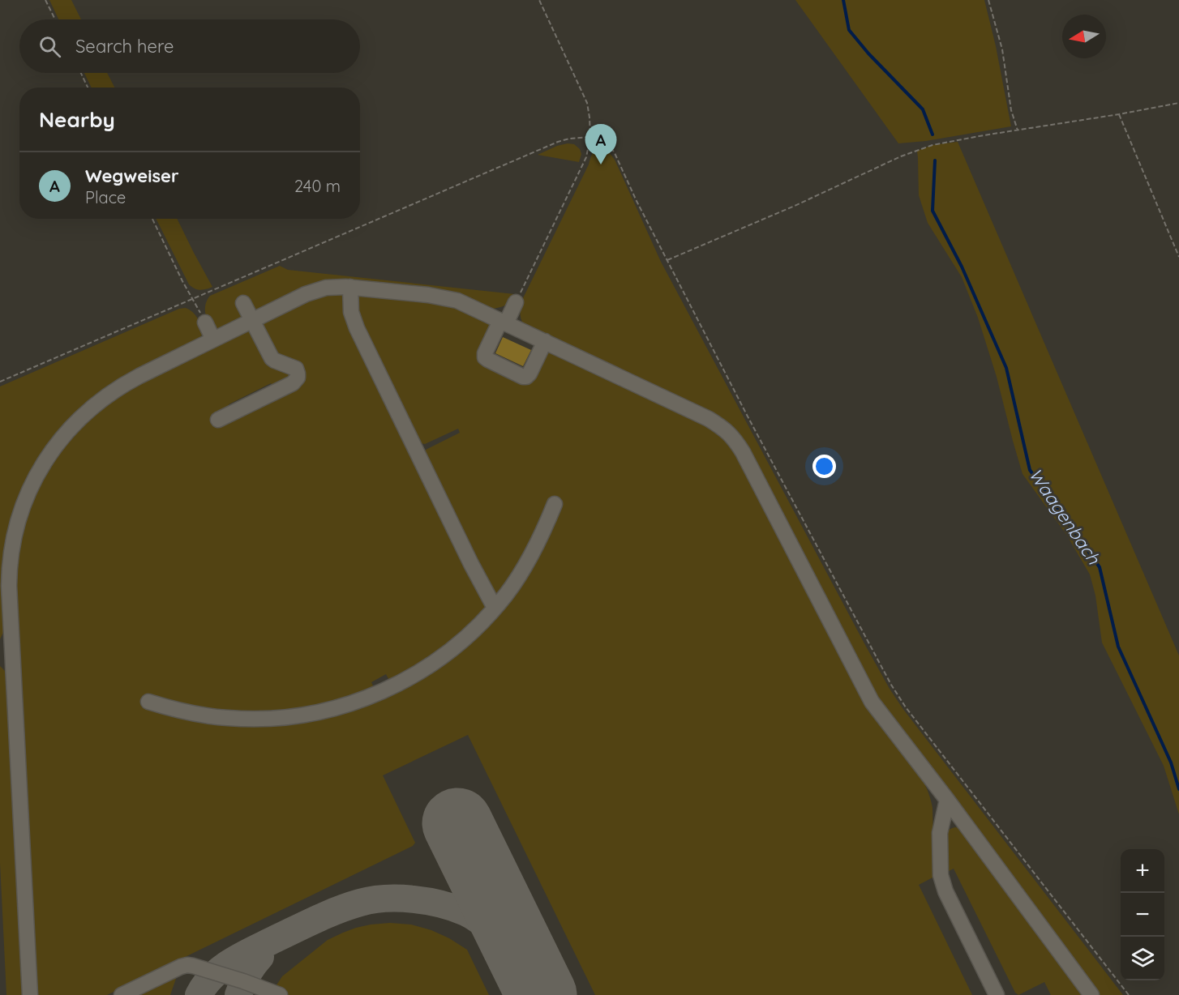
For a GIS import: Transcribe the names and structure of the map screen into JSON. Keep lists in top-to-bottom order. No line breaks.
{"water":["Waagenbach"],"north":"left","page":{"search":"Search here","heading":"Nearby","pins":"A","list":[{"mark":"A","name":"Wegweiser","note":"Place","value":"240 m"}],"map_buttons":["+","−"]}}
